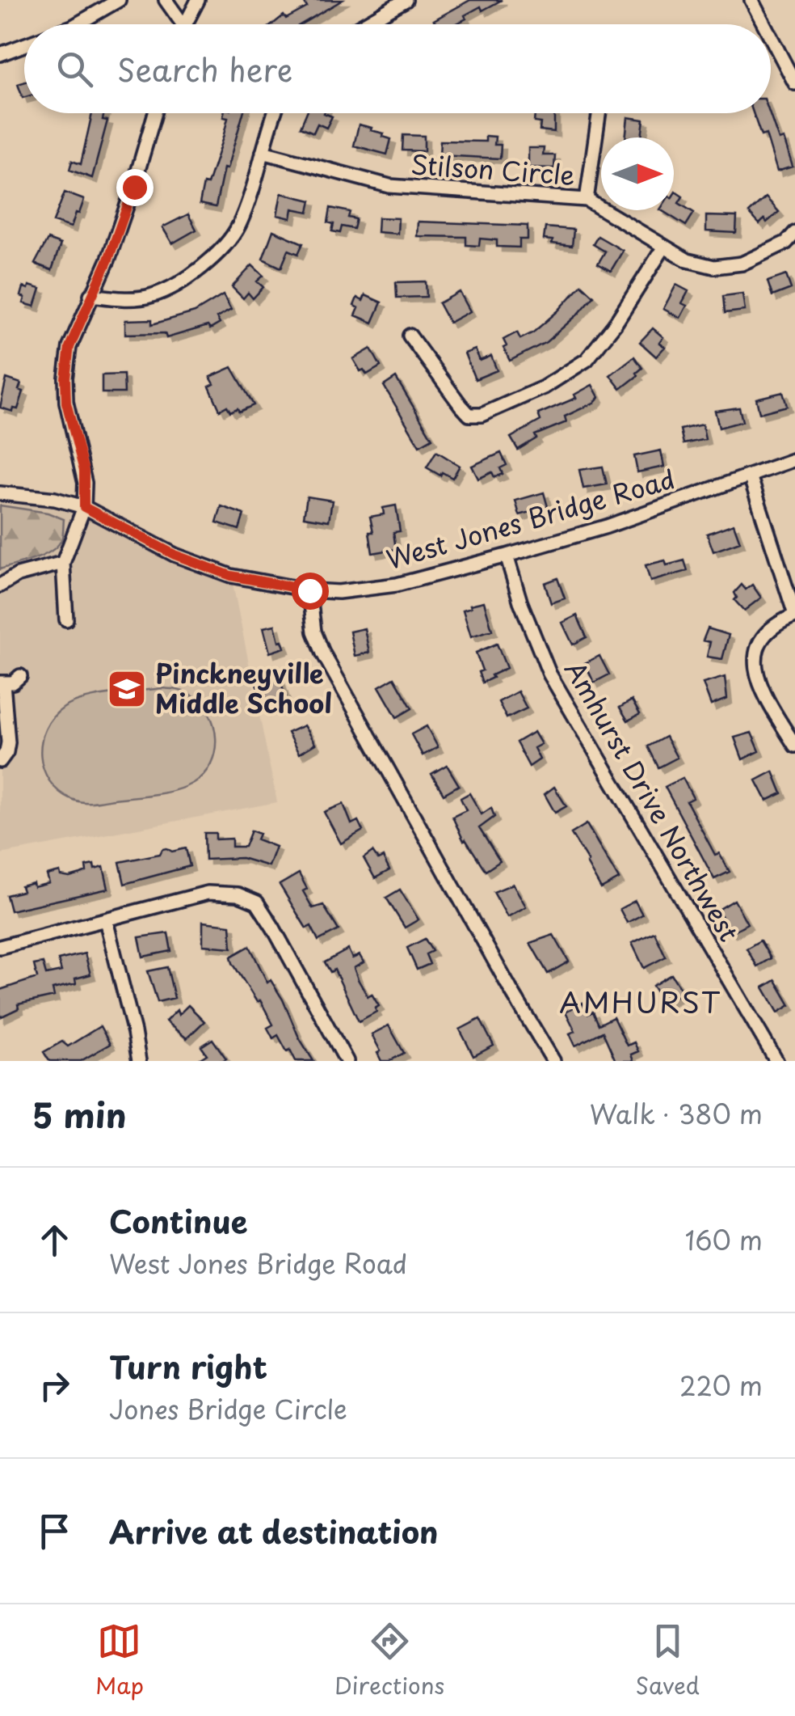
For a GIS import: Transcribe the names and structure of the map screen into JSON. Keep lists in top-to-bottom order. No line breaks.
{"streets":{"street":["Stilson Circle","West Jones Bridge Road","Amhurst Drive Northwest"]},"crossings":[["West Jones Bridge Road","Amhurst Drive Northwest"]],"districts":["AMHURST"],"places":{"school or university":["Pinckneyville Middle School"]},"north":"right","page":{"search":"Search here","heading":["5 min","Walk · 380 m"],"list":[["Continue","West Jones Bridge Road","160 m"],["Turn right","Jones Bridge Circle","220 m"],"Arrive at destination"],"nav":["Map","Directions","Saved"]}}
